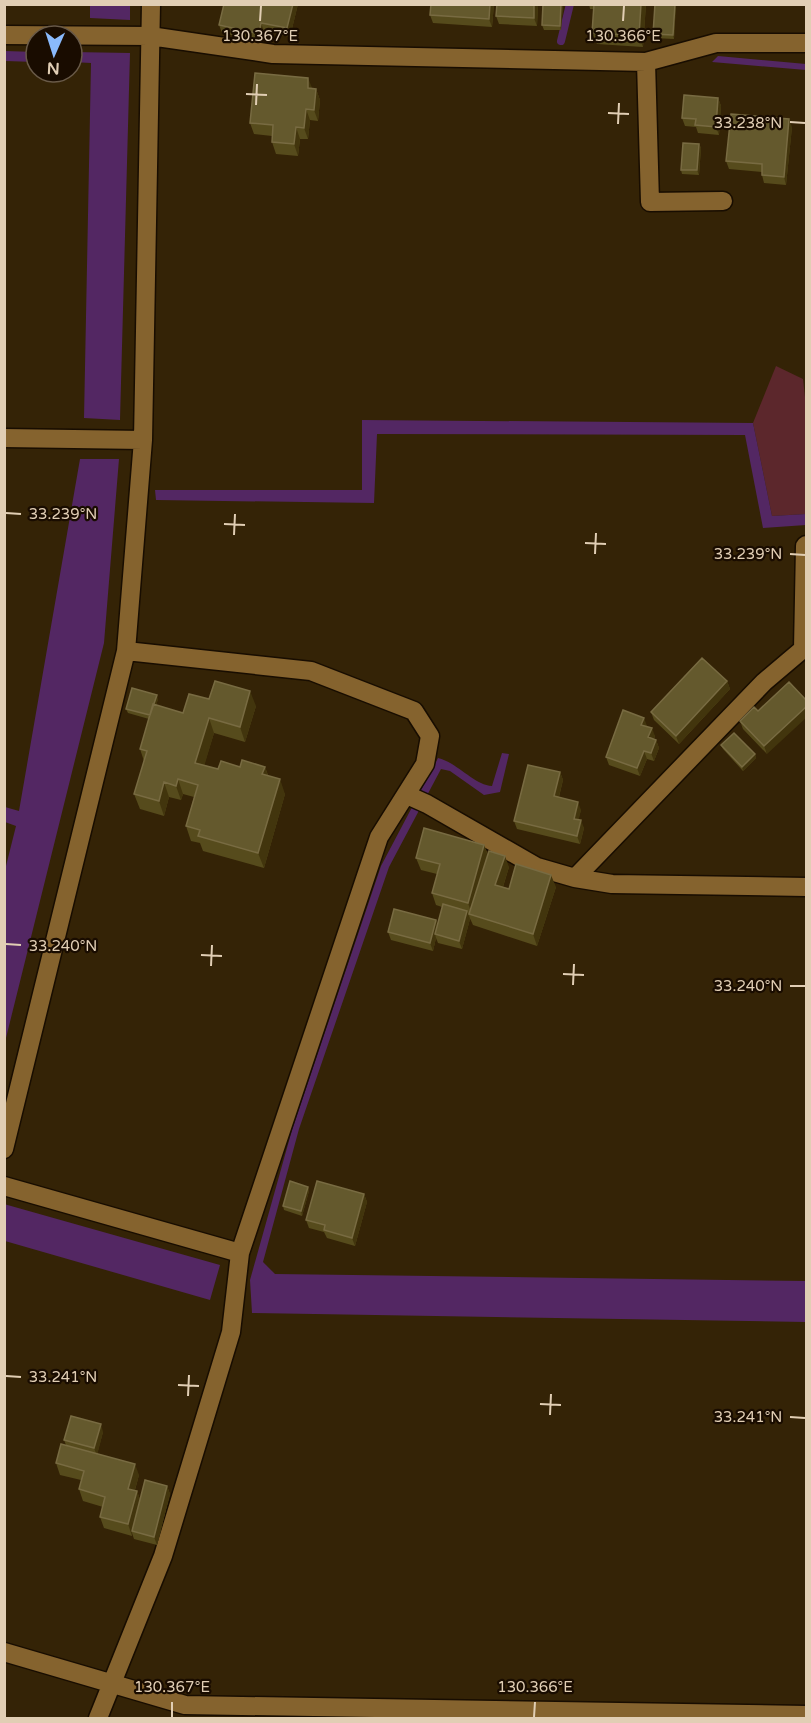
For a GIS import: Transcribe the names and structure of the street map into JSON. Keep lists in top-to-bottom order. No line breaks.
{"north":"bottom","coordinates":["130.367°E","130.366°E","33.238°N","33.239°N","33.240°N","33.241°N"]}
